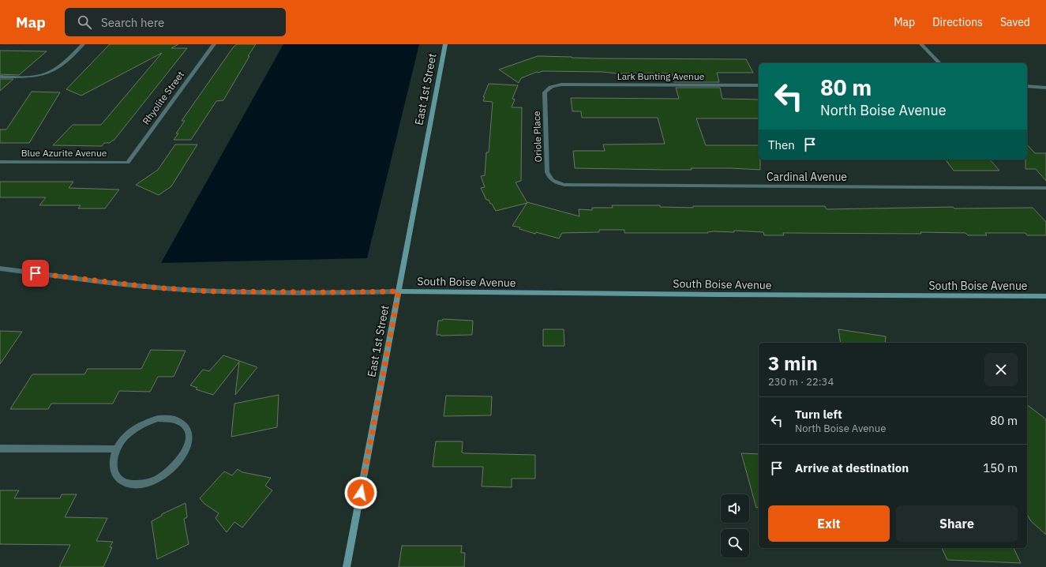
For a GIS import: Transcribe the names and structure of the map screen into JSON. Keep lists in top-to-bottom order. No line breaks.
{"streets":{"main road":["East 1st Street","South Boise Avenue"],"street":["Lark Bunting Avenue","Rhyolite Street","Oriole Place","Blue Azurite Avenue","Cardinal Avenue"]},"crossings":[["Lark Bunting Avenue","Oriole Place"],["East 1st Street","South Boise Avenue"],["Rhyolite Street","Blue Azurite Avenue"],["Oriole Place","Cardinal Avenue"]],"page":{"header":"Map","search":"Search here","nav":["Map","Directions","Saved"],"turn":["80 m","North Boise Avenue"],"then":"Then","heading":["3 min","230 m · 22:34"],"list":[{"name":"Turn left","note":"North Boise Avenue","value":"80 m"},{"name":"Arrive at destination","value":"150 m"}],"buttons":["Exit","Share"]}}
